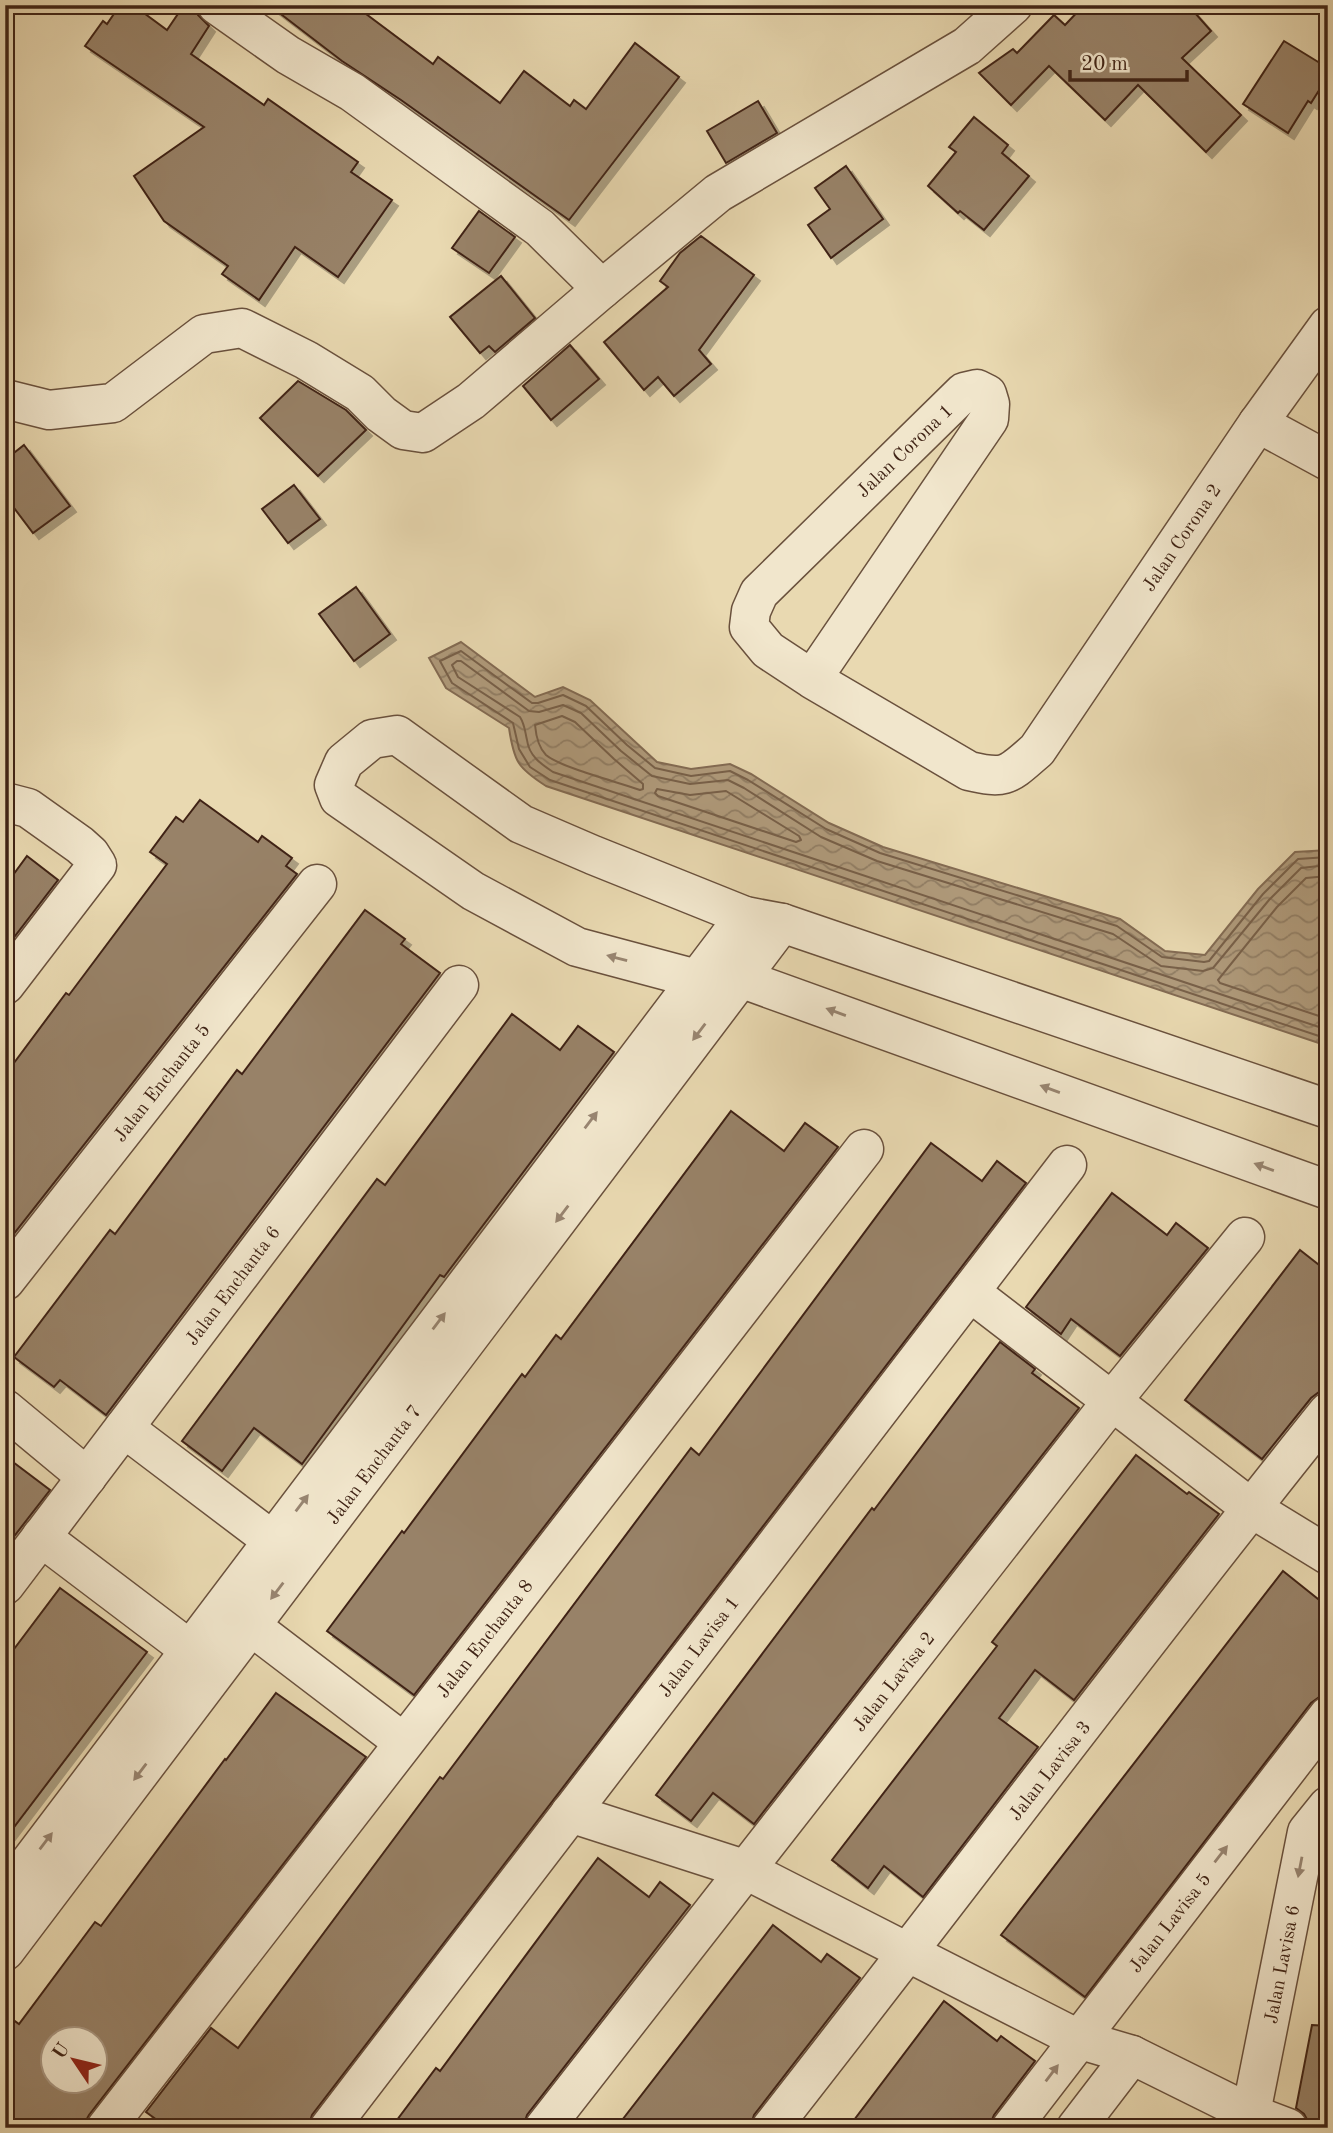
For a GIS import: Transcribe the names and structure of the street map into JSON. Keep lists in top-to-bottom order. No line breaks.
{"streets":{"street":["Jalan Corona 1","Jalan Corona 2","Jalan Enchanta 5","Jalan Enchanta 6","Jalan Enchanta 7","Jalan Enchanta 8","Jalan Lavisa 1","Jalan Lavisa 2","Jalan Lavisa 3","Jalan Lavisa 5","Jalan Lavisa 6"]},"crossings":[["Jalan Corona 1","Jalan Corona 2"]],"one_way":["Jalan Lavisa 5","Jalan Lavisa 6"],"scale_bar":"20 m","north":"top left"}
